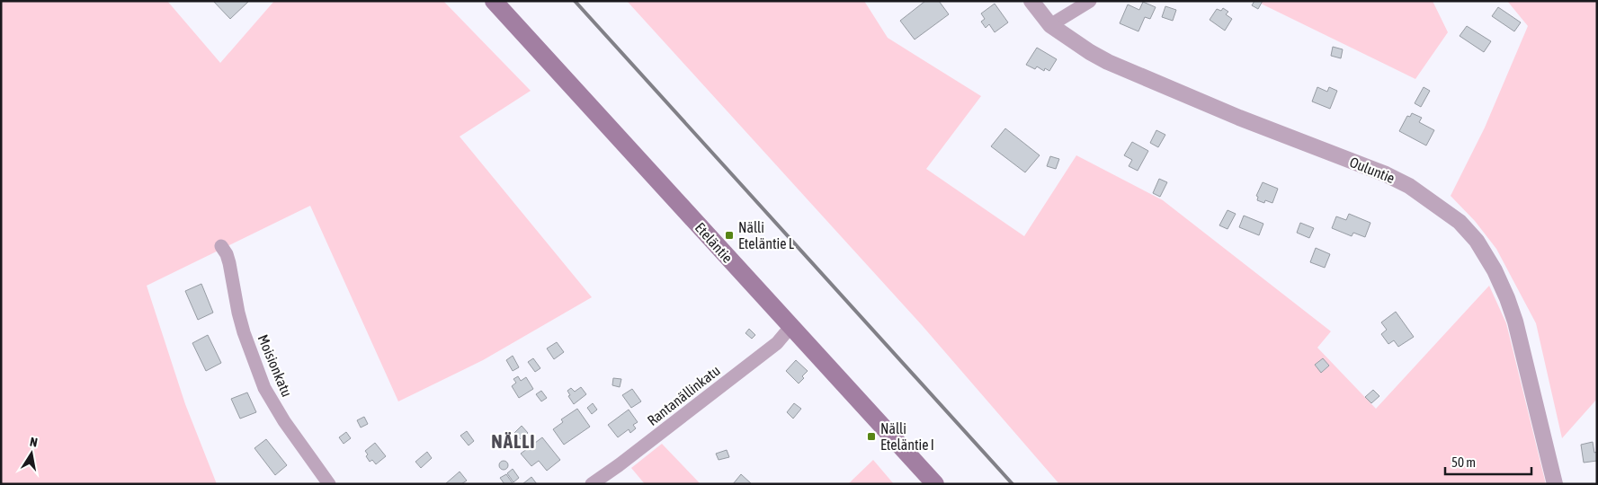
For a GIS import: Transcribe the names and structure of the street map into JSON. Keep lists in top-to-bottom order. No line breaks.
{"streets":{"main road":["Eteläntie"],"street":["Ouluntie","Moisionkatu","Rantanällinkatu"]},"crossings":[["Eteläntie","Rantanällinkatu"]],"districts":["NÄLLI"],"places":{"transit":["Nälli Eteläntie L","Nälli Eteläntie I"]},"scale_bar":"50 m","north":"top"}
